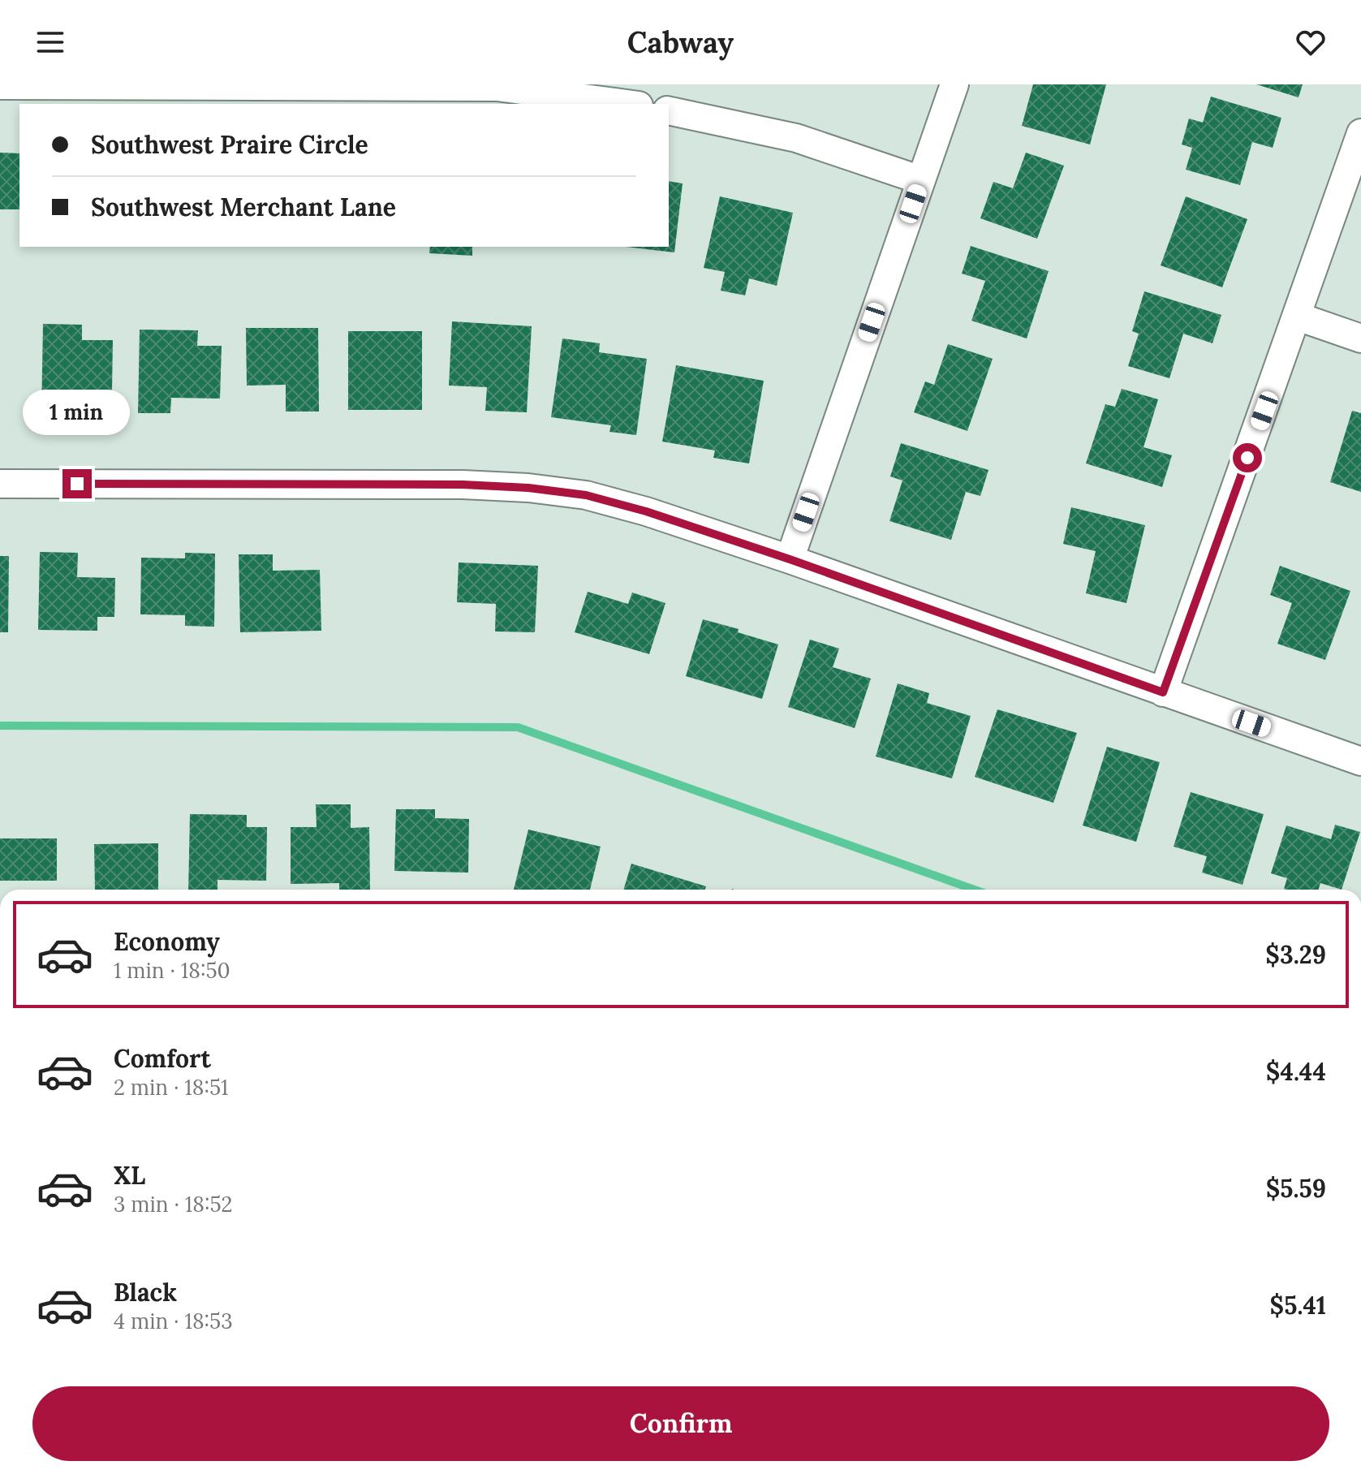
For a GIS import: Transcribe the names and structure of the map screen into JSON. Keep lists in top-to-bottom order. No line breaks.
{"page":{"header":"Cabway","banner":["Southwest Praire Circle","Southwest Merchant Lane"],"bubble":"1 min","list":[{"name":"Economy","note":"1 min · 18:50","value":"$3.29"},{"name":"Comfort","note":"2 min · 18:51","value":"$4.44"},{"name":"XL","note":"3 min · 18:52","value":"$5.59"},{"name":"Black","note":"4 min · 18:53","value":"$5.41"}],"buttons":"Confirm"}}
